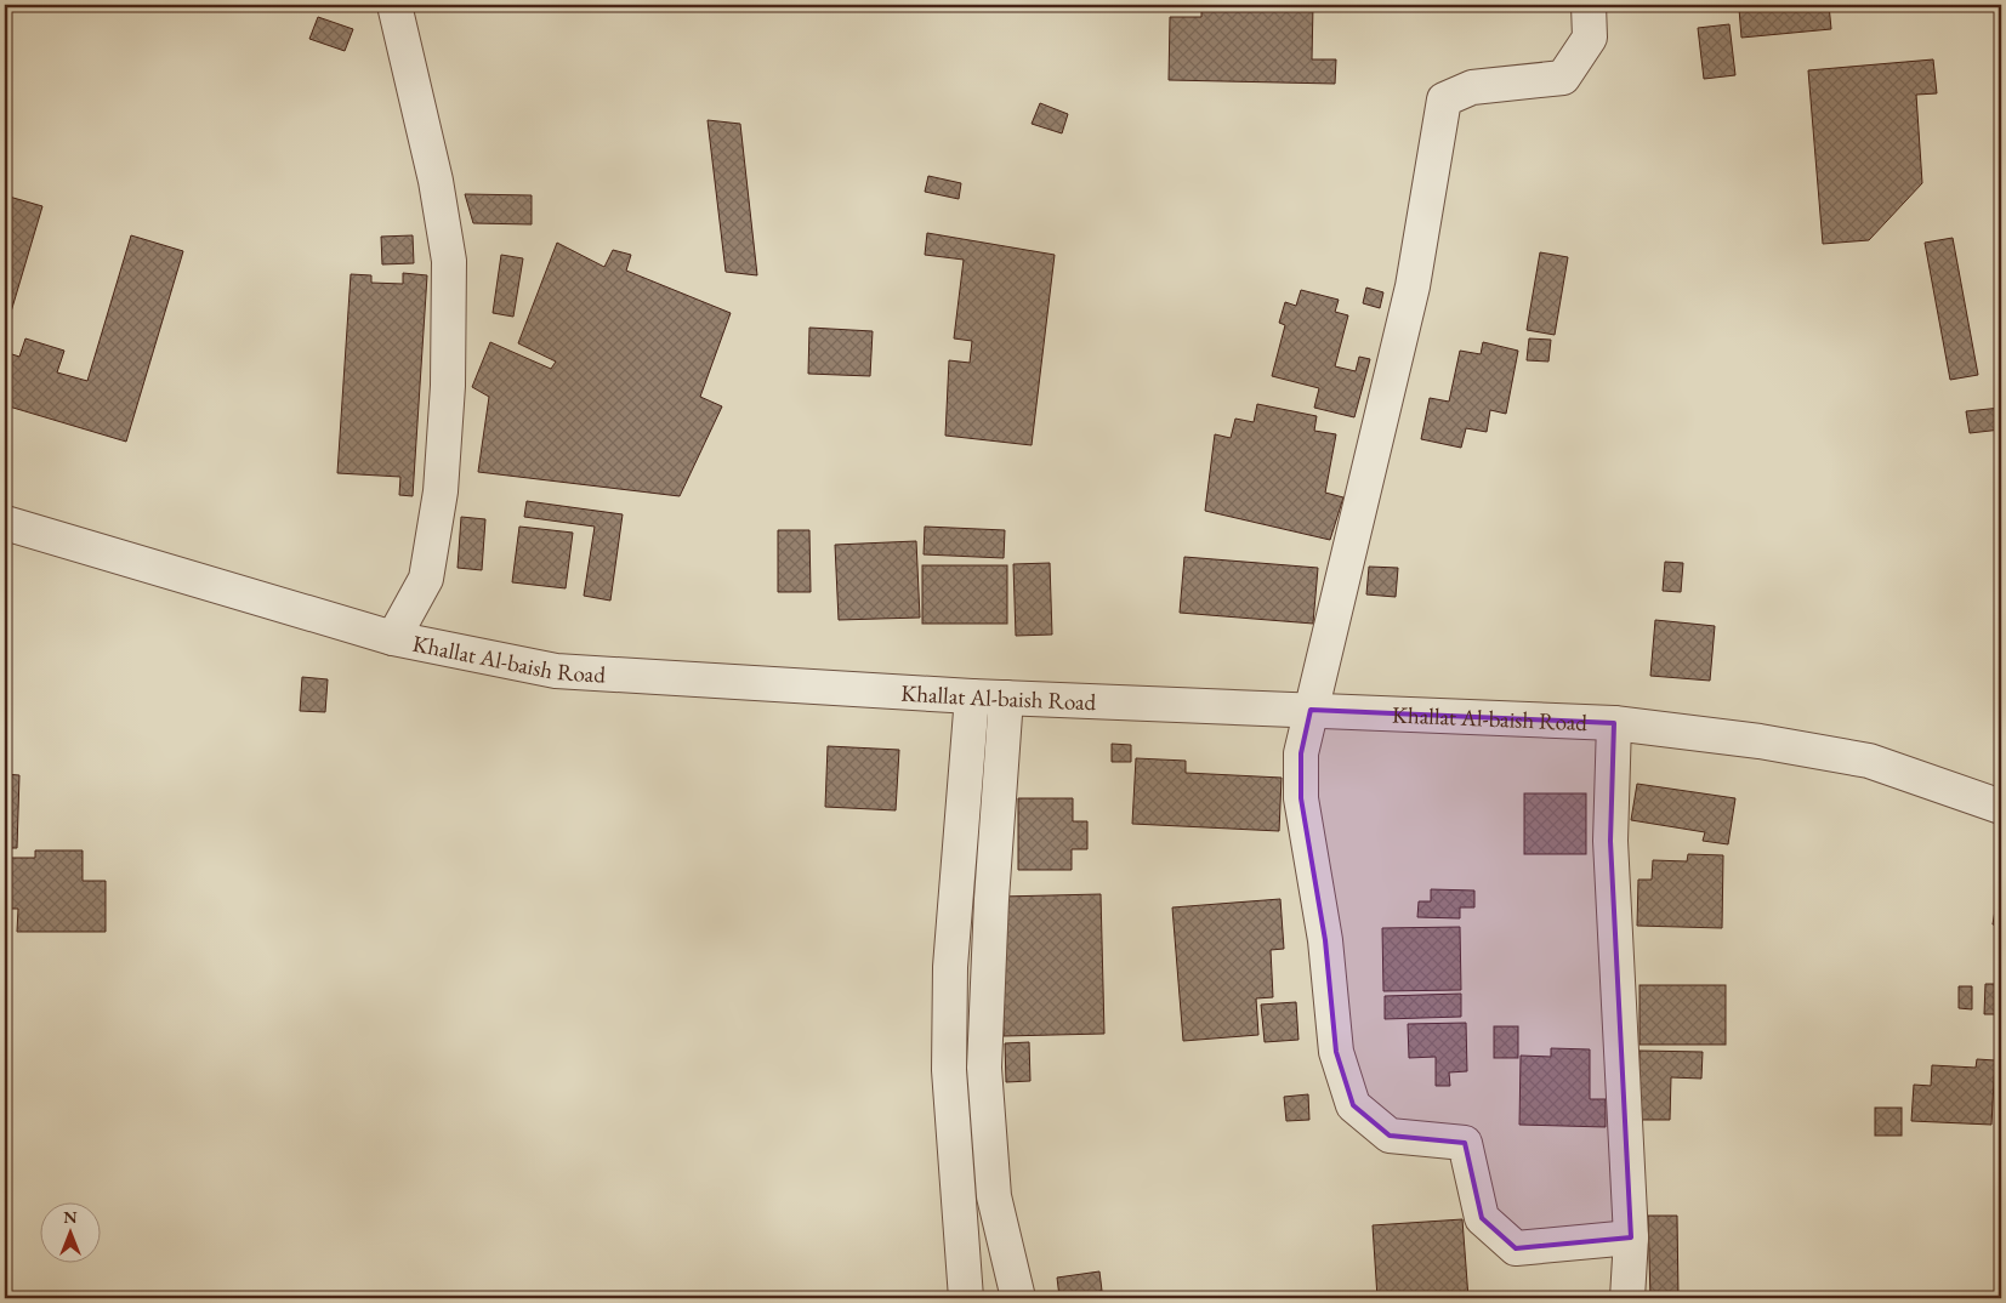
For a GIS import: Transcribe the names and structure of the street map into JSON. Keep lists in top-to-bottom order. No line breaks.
{"streets":{"street":["Khallat Al-baish Road"]},"north":"top"}
